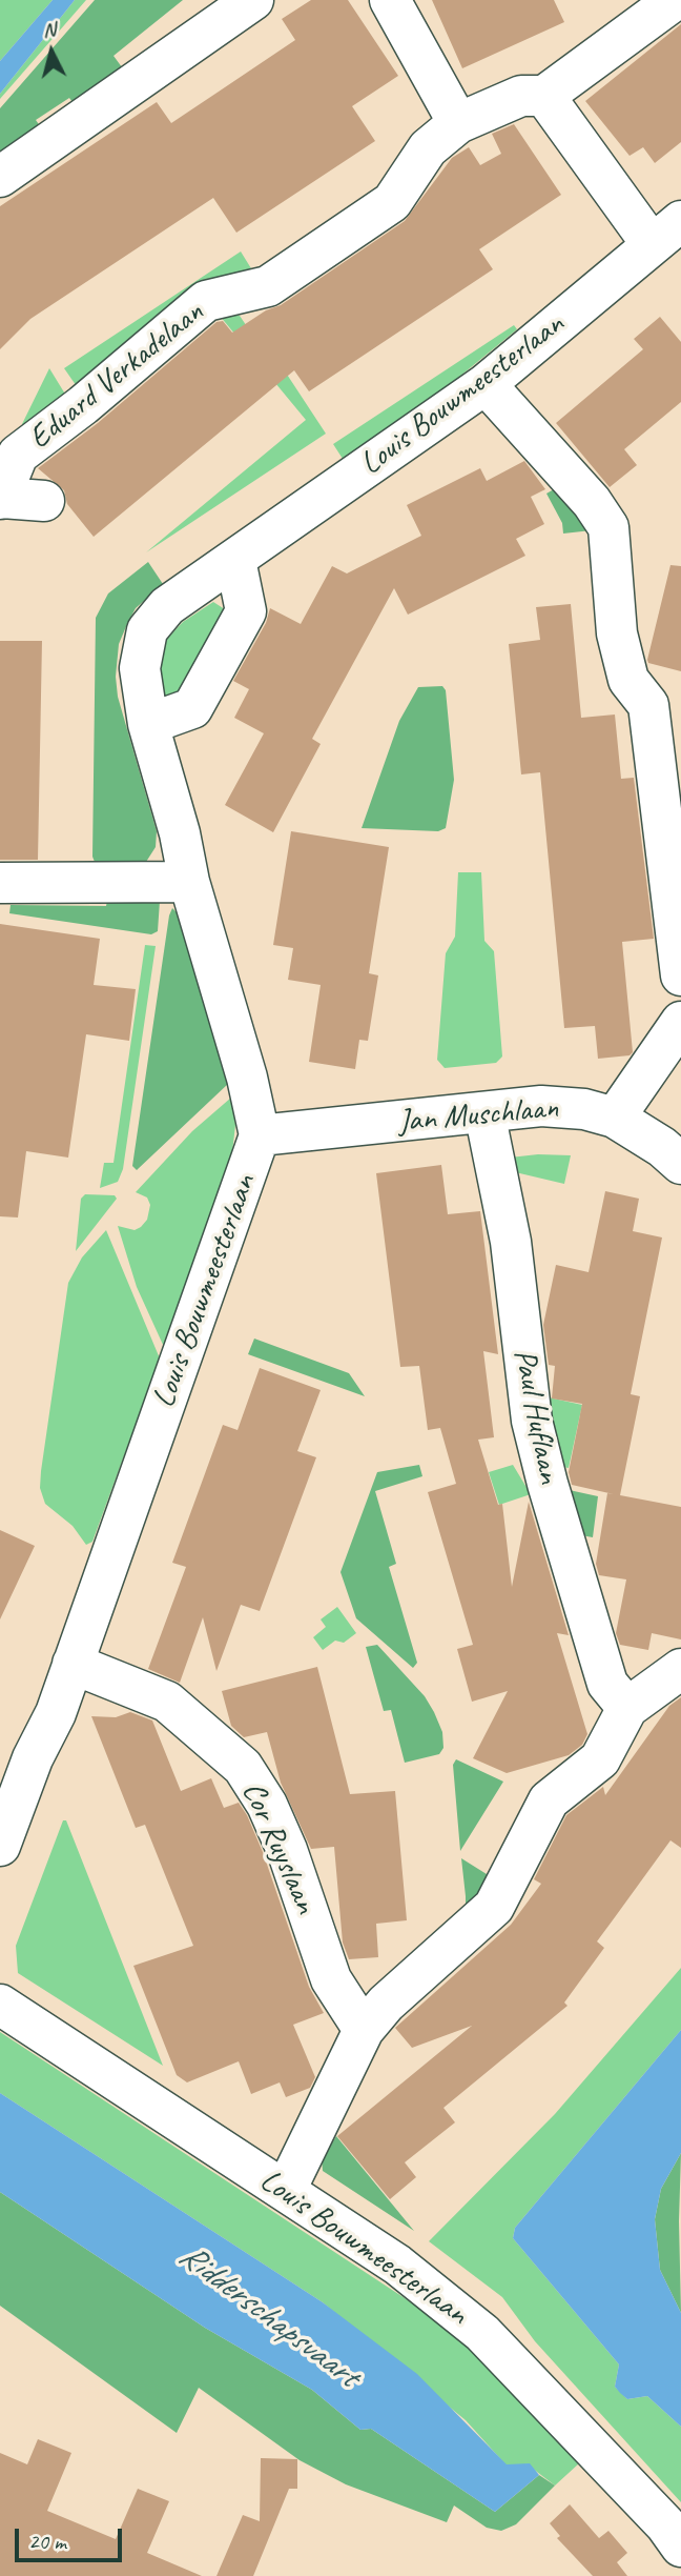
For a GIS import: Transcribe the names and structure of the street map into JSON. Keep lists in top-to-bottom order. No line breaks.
{"streets":{"street":["Eduard Verkadelaan","Louis Bouwmeesterlaan","Jan Muschlaan","Paul Huflaan","Cor Ruyslaan"]},"crossings":[["Louis Bouwmeesterlaan","Jan Muschlaan"],["Louis Bouwmeesterlaan","Cor Ruyslaan"],["Jan Muschlaan","Paul Huflaan"]],"water":["Ridderschapsvaart"],"scale_bar":"20 m","north":"top"}
